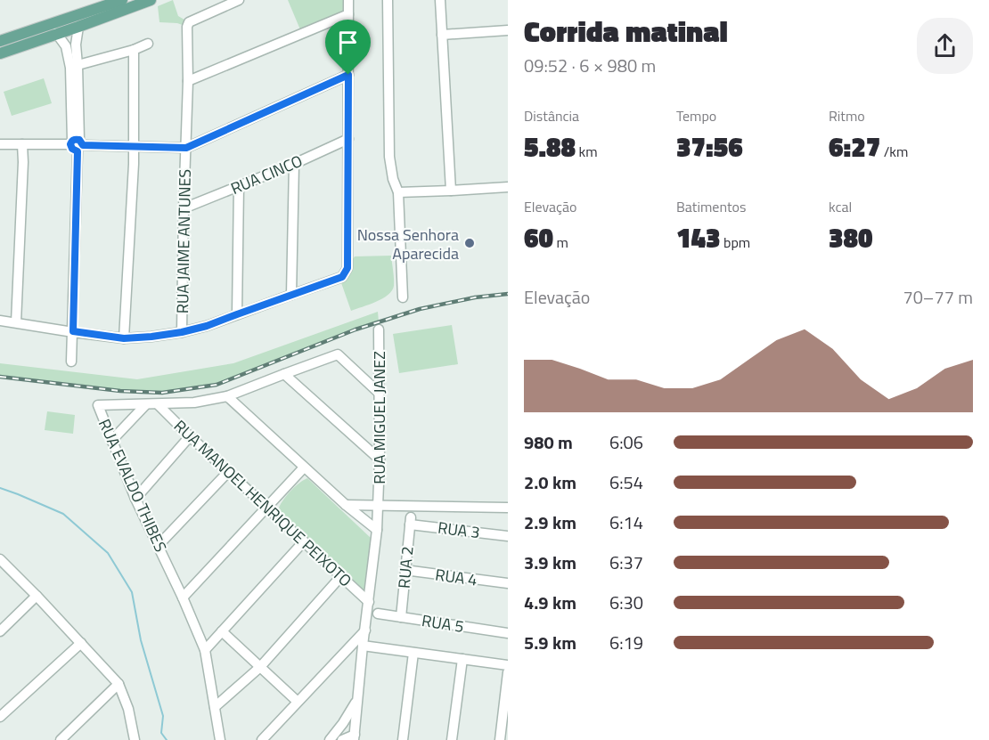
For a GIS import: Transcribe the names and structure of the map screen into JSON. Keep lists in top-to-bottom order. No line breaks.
{"streets":{"street":["RUA CINCO","RUA JAIME ANTUNES","RUA MIGUEL JANEZ","RUA EVALDO THIBES","RUA MANOEL HENRIQUE PEIXOTO","RUA 3","RUA 2","RUA 4","RUA 5"]},"crossings":[["RUA CINCO","RUA JAIME ANTUNES"],["RUA MIGUEL JANEZ","RUA EVALDO THIBES"],["RUA MIGUEL JANEZ","RUA MANOEL HENRIQUE PEIXOTO"],["RUA EVALDO THIBES","RUA MANOEL HENRIQUE PEIXOTO"],["RUA 3","RUA 2"],["RUA 2","RUA 4"],["RUA 2","RUA 5"]],"places":["Nossa Senhora Aparecida"],"page":{"heading":["Corrida matinal","09:52 · 6 × 980 m"],"stats":[["Distância","5.88 km"],["Tempo","37:56"],["Ritmo","6:27 /km"],["Elevação","60 m"],["Batimentos","143 bpm"],["kcal","380"]],"chart":["Elevação","70–77 m"],"list":[{"name":"980 m","note":"6:06"},{"name":"2.0 km","note":"6:54"},{"name":"2.9 km","note":"6:14"},{"name":"3.9 km","note":"6:37"},{"name":"4.9 km","note":"6:30"},{"name":"5.9 km","note":"6:19"}]}}
